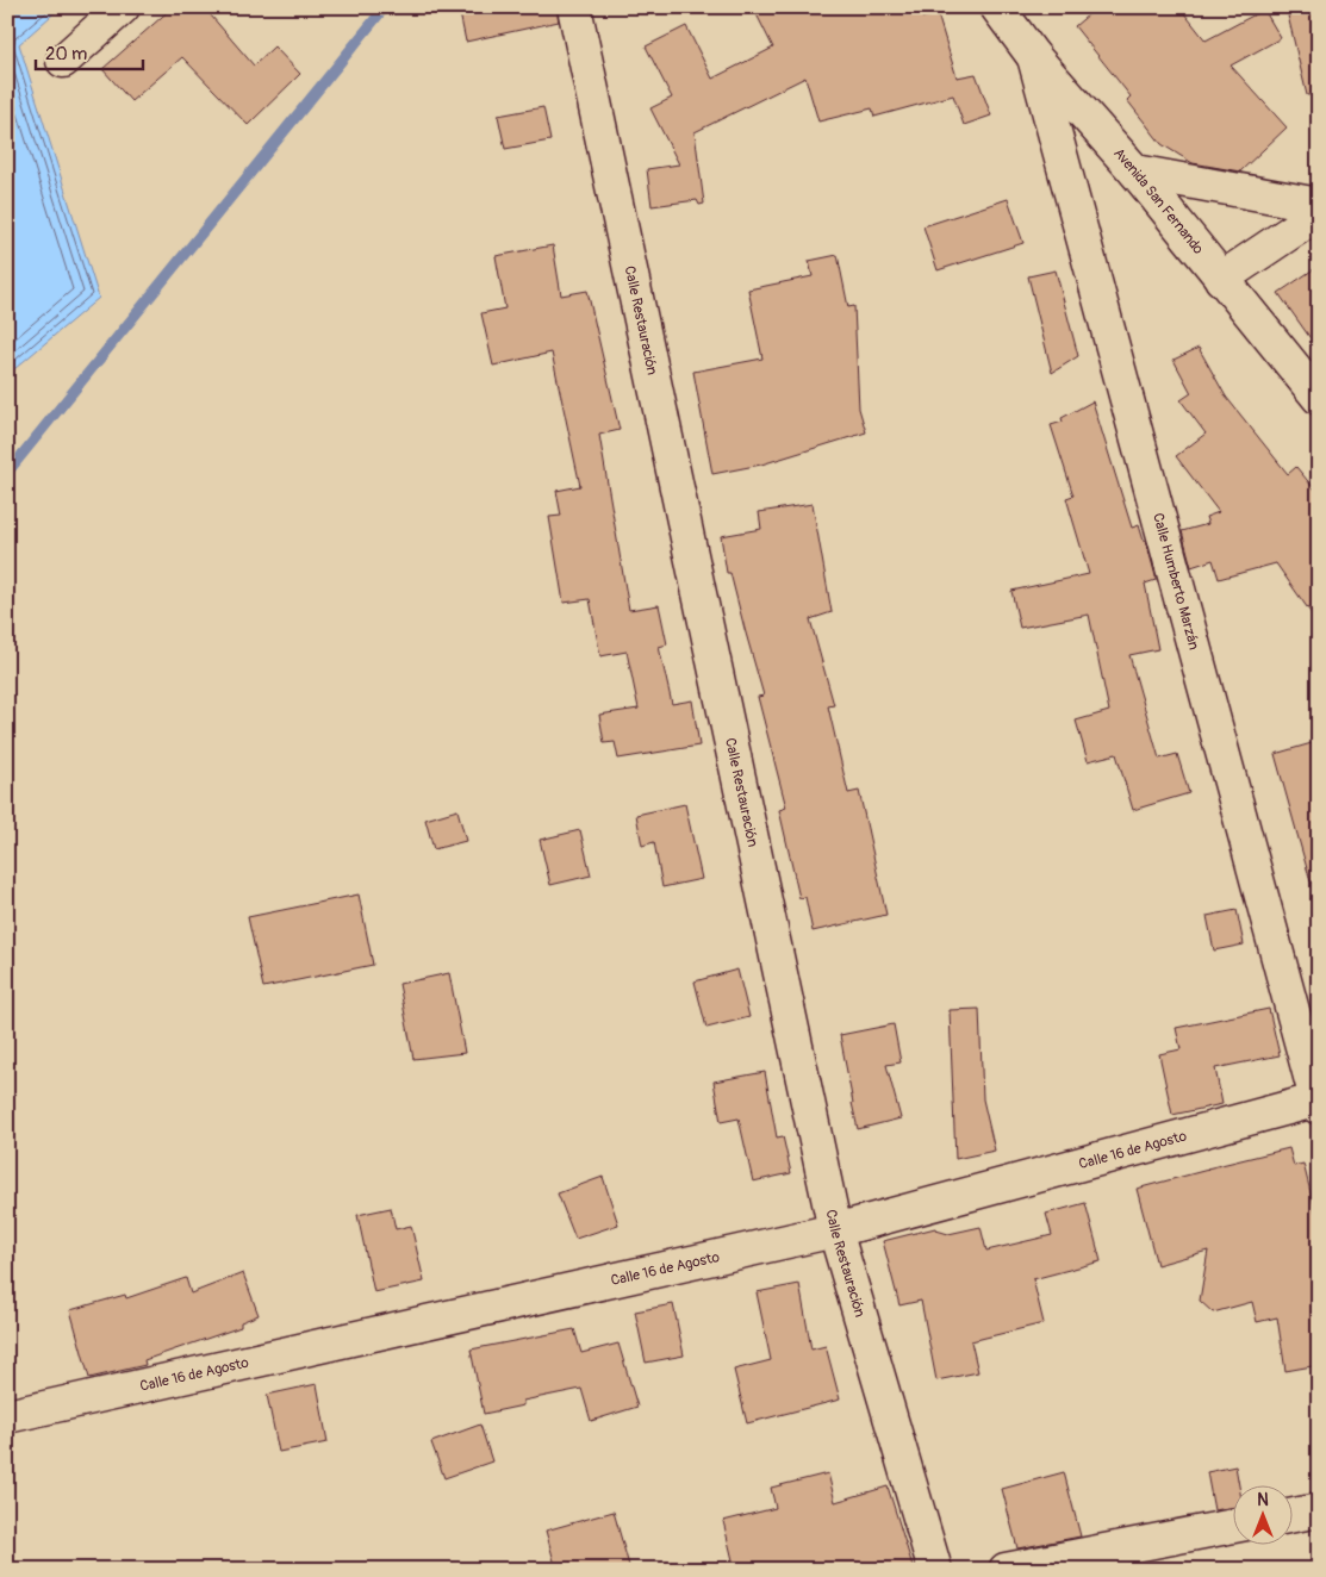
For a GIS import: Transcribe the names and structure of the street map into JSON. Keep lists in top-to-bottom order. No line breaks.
{"streets":{"street":["Avenida San Fernando","Calle Restauración","Calle Humberto Marzán","Calle 16 de Agosto"]},"crossings":[["Avenida San Fernando","Calle Humberto Marzán"],["Calle Restauración","Calle 16 de Agosto"],["Calle Humberto Marzán","Calle 16 de Agosto"]],"scale_bar":"20 m","north":"top"}
